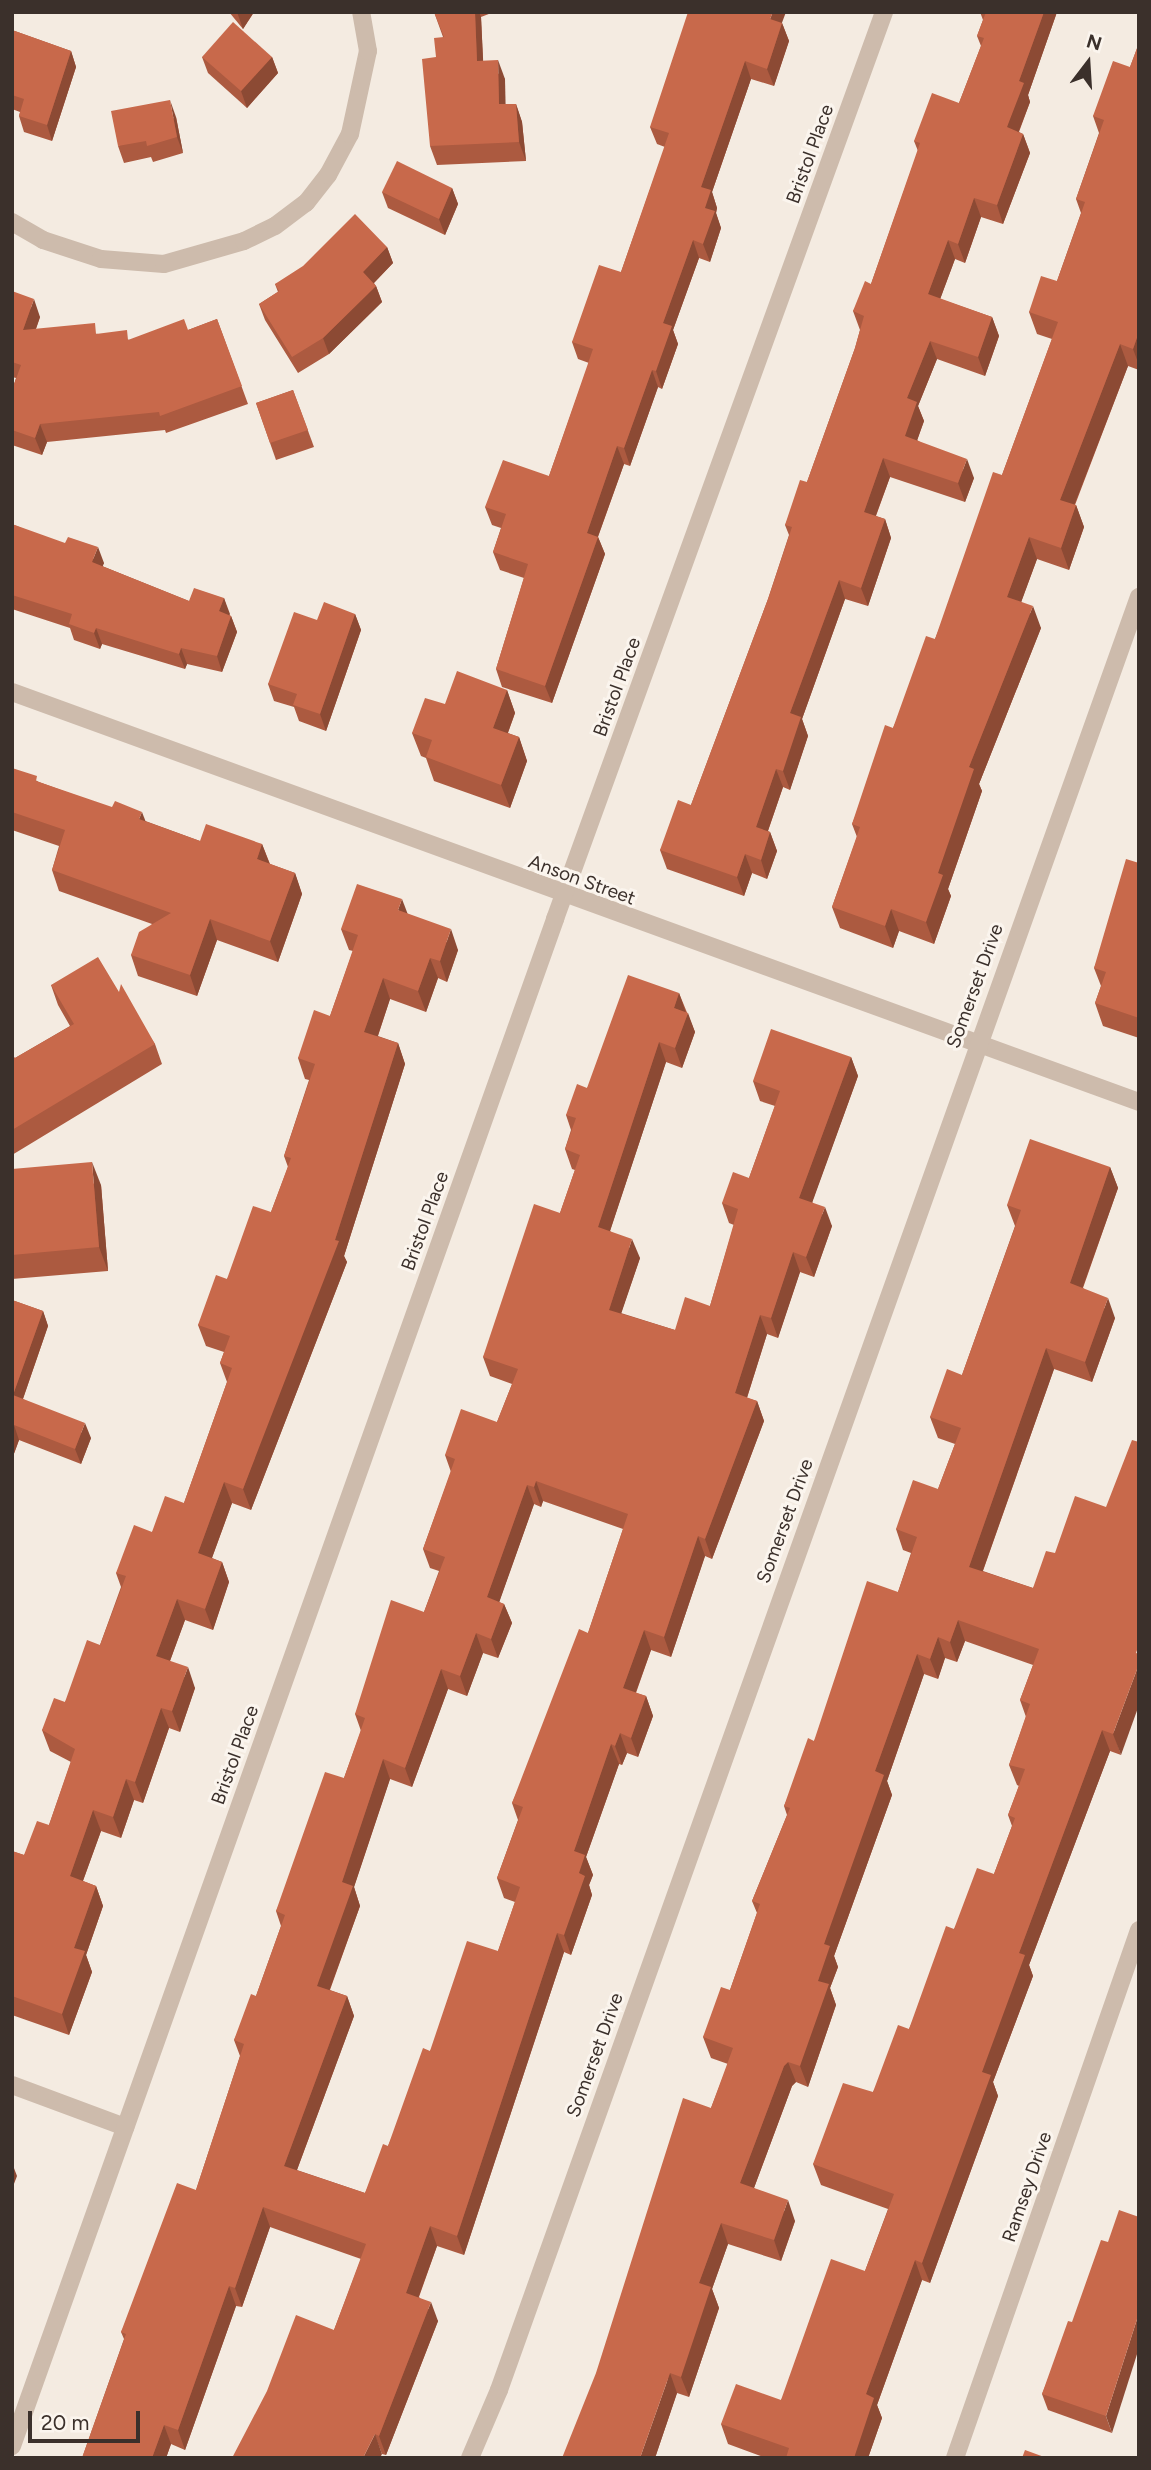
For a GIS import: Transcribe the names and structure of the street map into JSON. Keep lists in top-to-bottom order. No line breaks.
{"streets":{"street":["Bristol Place","Anson Street","Somerset Drive","Ramsey Drive"]},"crossings":[["Bristol Place","Anson Street"],["Anson Street","Somerset Drive"]],"scale_bar":"20 m","north":"top"}
